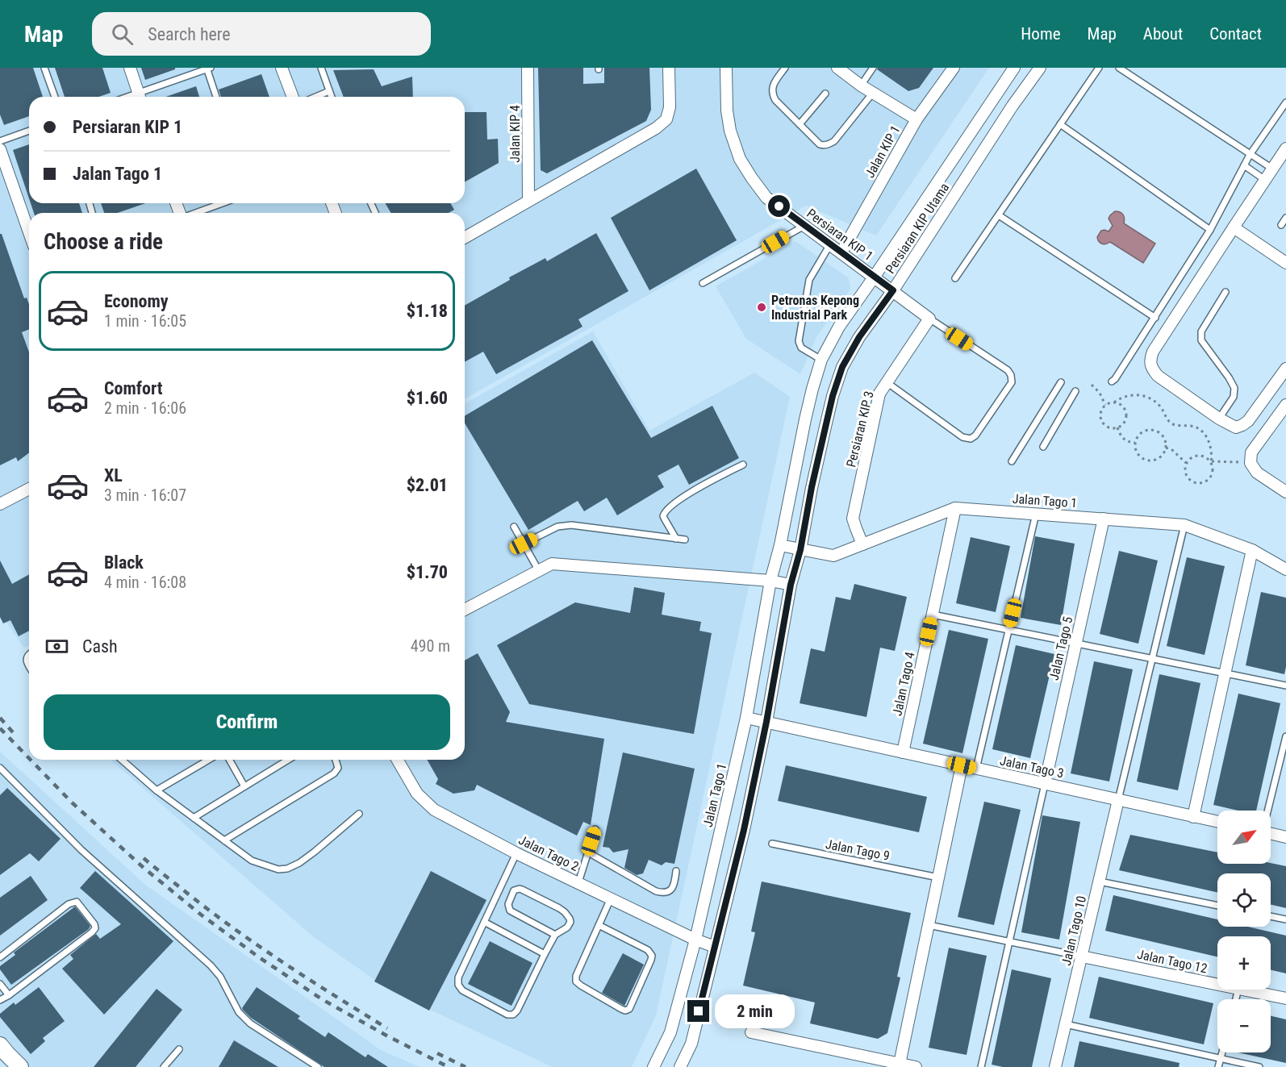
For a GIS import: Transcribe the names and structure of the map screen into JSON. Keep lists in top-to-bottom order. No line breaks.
{"streets":{"street":["Jalan KIP 4","Jalan KIP 1","Persiaran KIP Utama","Persiaran KIP 1","Persiaran KIP 3","Jalan Tago 1","Jalan Tago 5","Jalan Tago 4","Jalan Tago 3","Jalan Tago 2","Jalan Tago 10","Jalan Tago 12"],"lane":["Jalan Tago 9"]},"crossings":[["Jalan KIP 1","Persiaran KIP 1"],["Persiaran KIP Utama","Persiaran KIP 1"],["Persiaran KIP Utama","Jalan Tago 1"],["Persiaran KIP 3","Jalan Tago 1"],["Jalan Tago 1","Jalan Tago 5"],["Jalan Tago 1","Jalan Tago 4"],["Jalan Tago 1","Jalan Tago 3"],["Jalan Tago 1","Jalan Tago 2"],["Jalan Tago 5","Jalan Tago 3"],["Jalan Tago 4","Jalan Tago 3"],["Jalan Tago 3","Jalan Tago 10"],["Jalan Tago 10","Jalan Tago 12"]],"places":["Petronas Kepong Industrial Park"],"north":"top right","page":{"header":"Map","search":"Search here","nav":["Home","Map","About","Contact"],"banner":["Persiaran KIP 1","Jalan Tago 1"],"heading":"Choose a ride","list":[{"name":"Economy","note":"1 min · 16:05","value":"$1.18"},{"name":"Comfort","note":"2 min · 16:06","value":"$1.60"},{"name":"XL","note":"3 min · 16:07","value":"$2.01"},{"name":"Black","note":"4 min · 16:08","value":"$1.70"}],"pay":["Cash","490 m"],"buttons":"Confirm","map_buttons":["+","−"],"bubble":"2 min"}}
